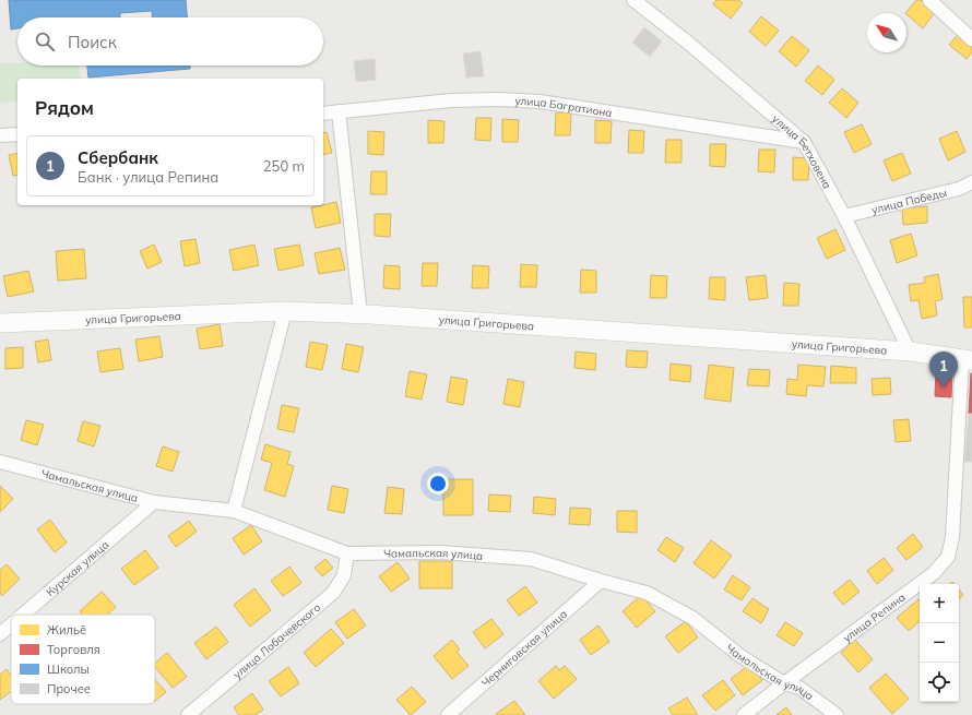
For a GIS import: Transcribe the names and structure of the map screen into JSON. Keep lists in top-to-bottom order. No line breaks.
{"streets":{"main road":["улица Григорьева"],"street":["улица Багратиона","улица Бетховена","улица Победы","Чамальская улица","Курская улица","улица Репина","улица Лобачевского","Черниговская улица"]},"crossings":[["улица Багратиона","улица Бетховена"],["улица Бетховена","улица Победы"],["улица Бетховена","улица Григорьева"],["улица Григорьева","улица Репина"],["Чамальская улица","Курская улица"],["Чамальская улица","улица Репина"],["Чамальская улица","улица Лобачевского"],["Чамальская улица","Черниговская улица"]],"legend":["Жильё","Торговля","Школы","Прочее"],"north":"top left","page":{"search":"Поиск","heading":"Рядом","list":[{"mark":"1","name":"Сбербанк","note":"Банк · улица Репина","value":"250 m"}],"pins":"1","map_buttons":["+","−"]}}
